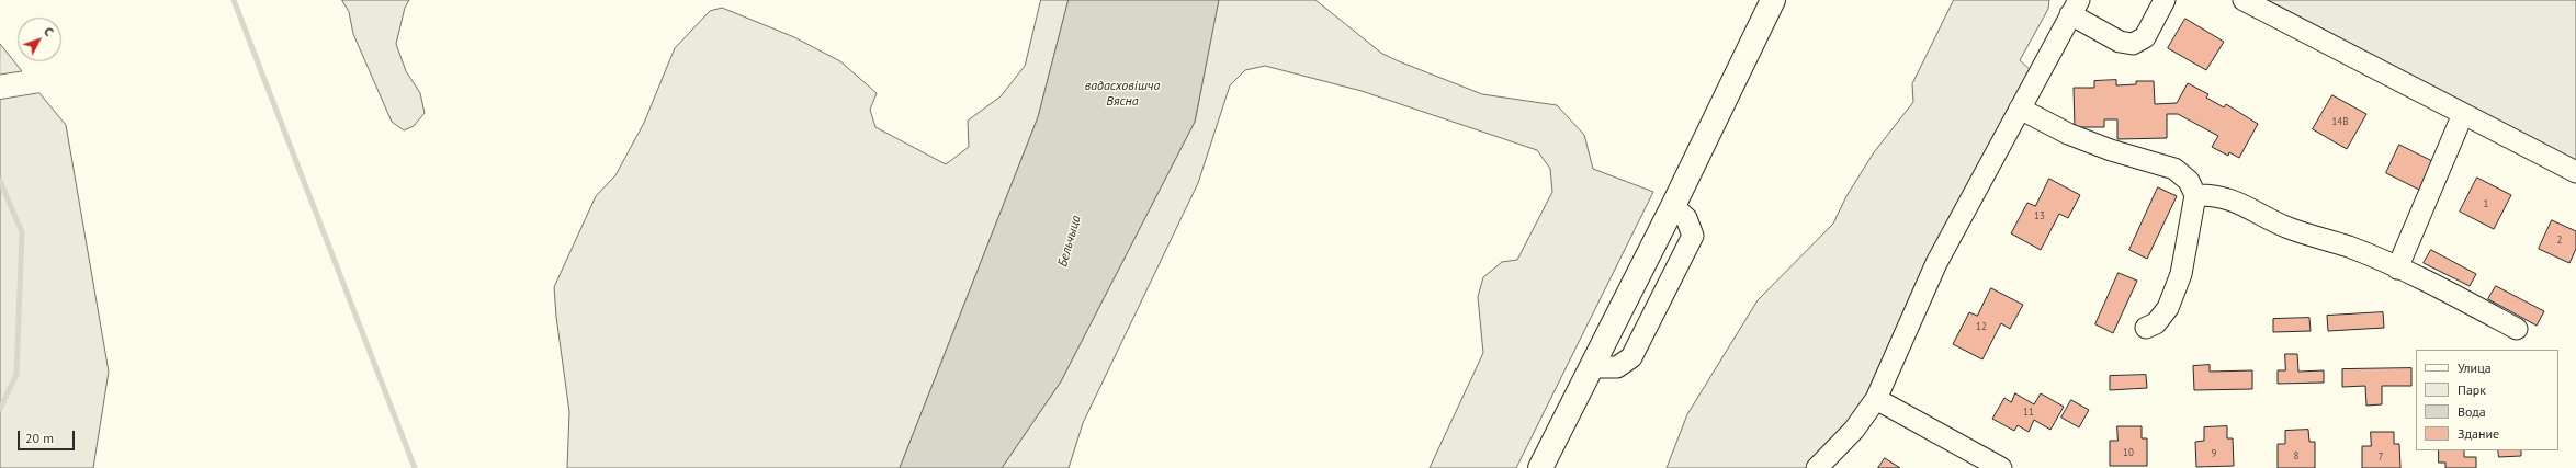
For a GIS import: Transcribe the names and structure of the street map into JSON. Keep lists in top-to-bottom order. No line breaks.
{"water":["вадасховішча Вясна","Бельчыца"],"house_numbers":["14В","1","13","2","12","11","10","9","8","7"],"legend":["Улица","Парк","Вода","Здание"],"scale_bar":"20 m","north":"top right"}
